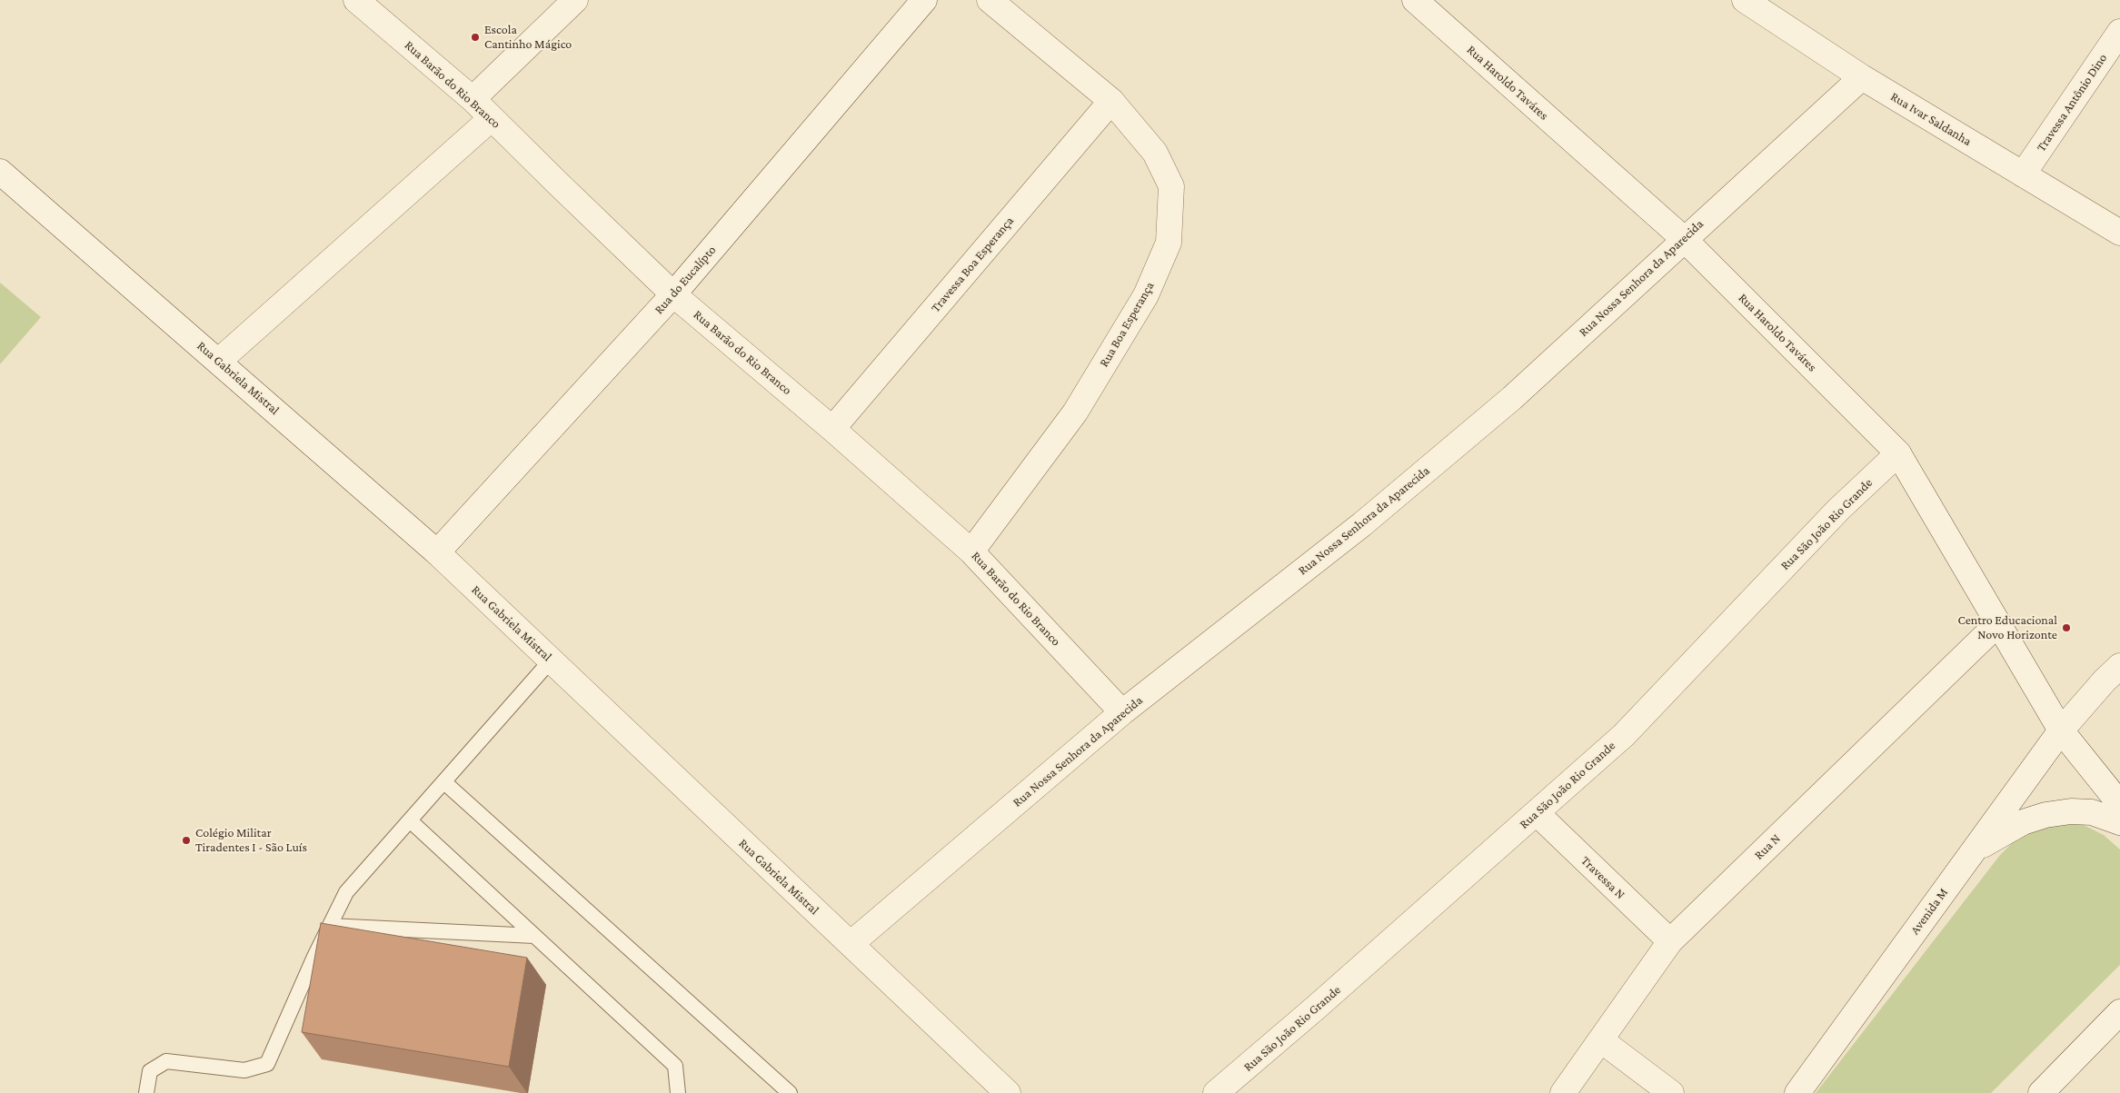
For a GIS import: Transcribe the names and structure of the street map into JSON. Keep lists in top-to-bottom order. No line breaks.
{"streets":{"street":["Rua Haroldo Taváres","Rua Barão do Rio Branco","Travessa Antônio Dino","Rua Ivar Saldanha","Travessa Boa Esperança","Rua Nossa Senhora da Aparecida","Rua do Eucalípto","Rua Boa Esperança","Rua Gabriela Mistral","Rua São João Rio Grande","Rua N","Travessa N","Avenida M"]},"crossings":[["Rua Haroldo Taváres","Rua Nossa Senhora da Aparecida"],["Rua Haroldo Taváres","Rua São João Rio Grande"],["Rua Haroldo Taváres","Rua N"],["Rua Haroldo Taváres","Avenida M"],["Rua Barão do Rio Branco","Travessa Boa Esperança"],["Rua Barão do Rio Branco","Rua Nossa Senhora da Aparecida"],["Rua Barão do Rio Branco","Rua do Eucalípto"],["Rua Barão do Rio Branco","Rua Boa Esperança"],["Travessa Antônio Dino","Rua Ivar Saldanha"],["Rua Ivar Saldanha","Rua Nossa Senhora da Aparecida"],["Travessa Boa Esperança","Rua Boa Esperança"],["Rua Nossa Senhora da Aparecida","Rua Gabriela Mistral"],["Rua do Eucalípto","Rua Gabriela Mistral"],["Rua São João Rio Grande","Travessa N"],["Rua N","Travessa N"]],"places":["Escola Cantinho Mágico","Centro Educacional Novo Horizonte","Colégio Militar Tiradentes I - São Luís"]}
